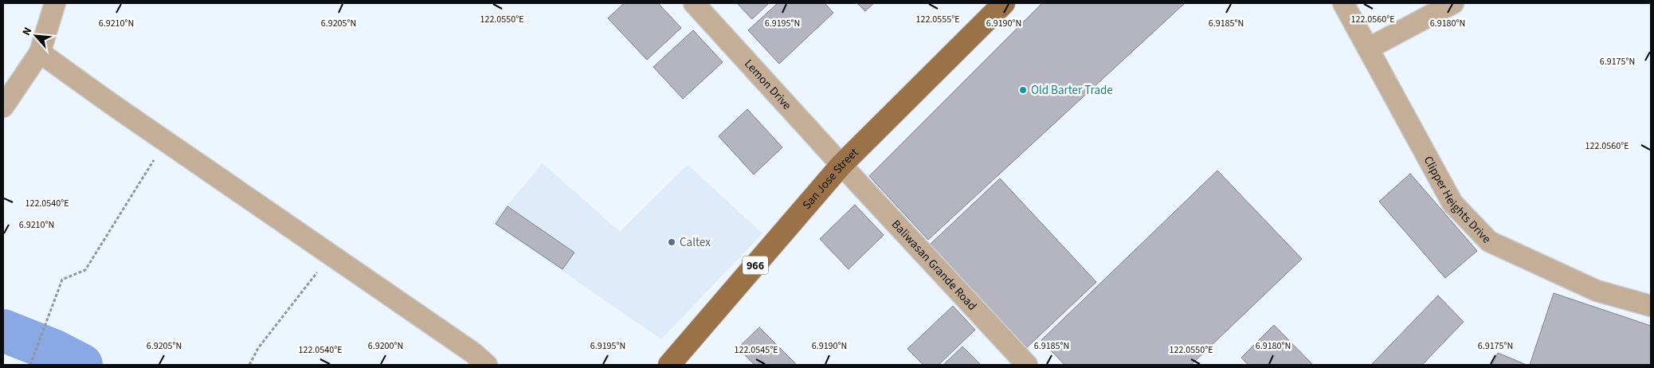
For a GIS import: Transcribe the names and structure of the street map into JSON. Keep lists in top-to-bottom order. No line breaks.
{"streets":{"main road":["San Jose Street","966"],"street":["Lemon Drive","Clipper Heights Drive","Baliwasan Grande Road"]},"crossings":[["Lemon Drive","San Jose Street"],["Lemon Drive","Baliwasan Grande Road"],["San Jose Street","Baliwasan Grande Road"]],"places":["Old Barter Trade","Caltex"],"north":"top left","coordinates":["122.0550°E","122.0555°E","122.0560°E","6.9210°N","6.9205°N","6.9195°N","6.9190°N","6.9185°N","6.9180°N","6.9175°N","122.0540°E","6.9200°N","122.0545°E"]}
